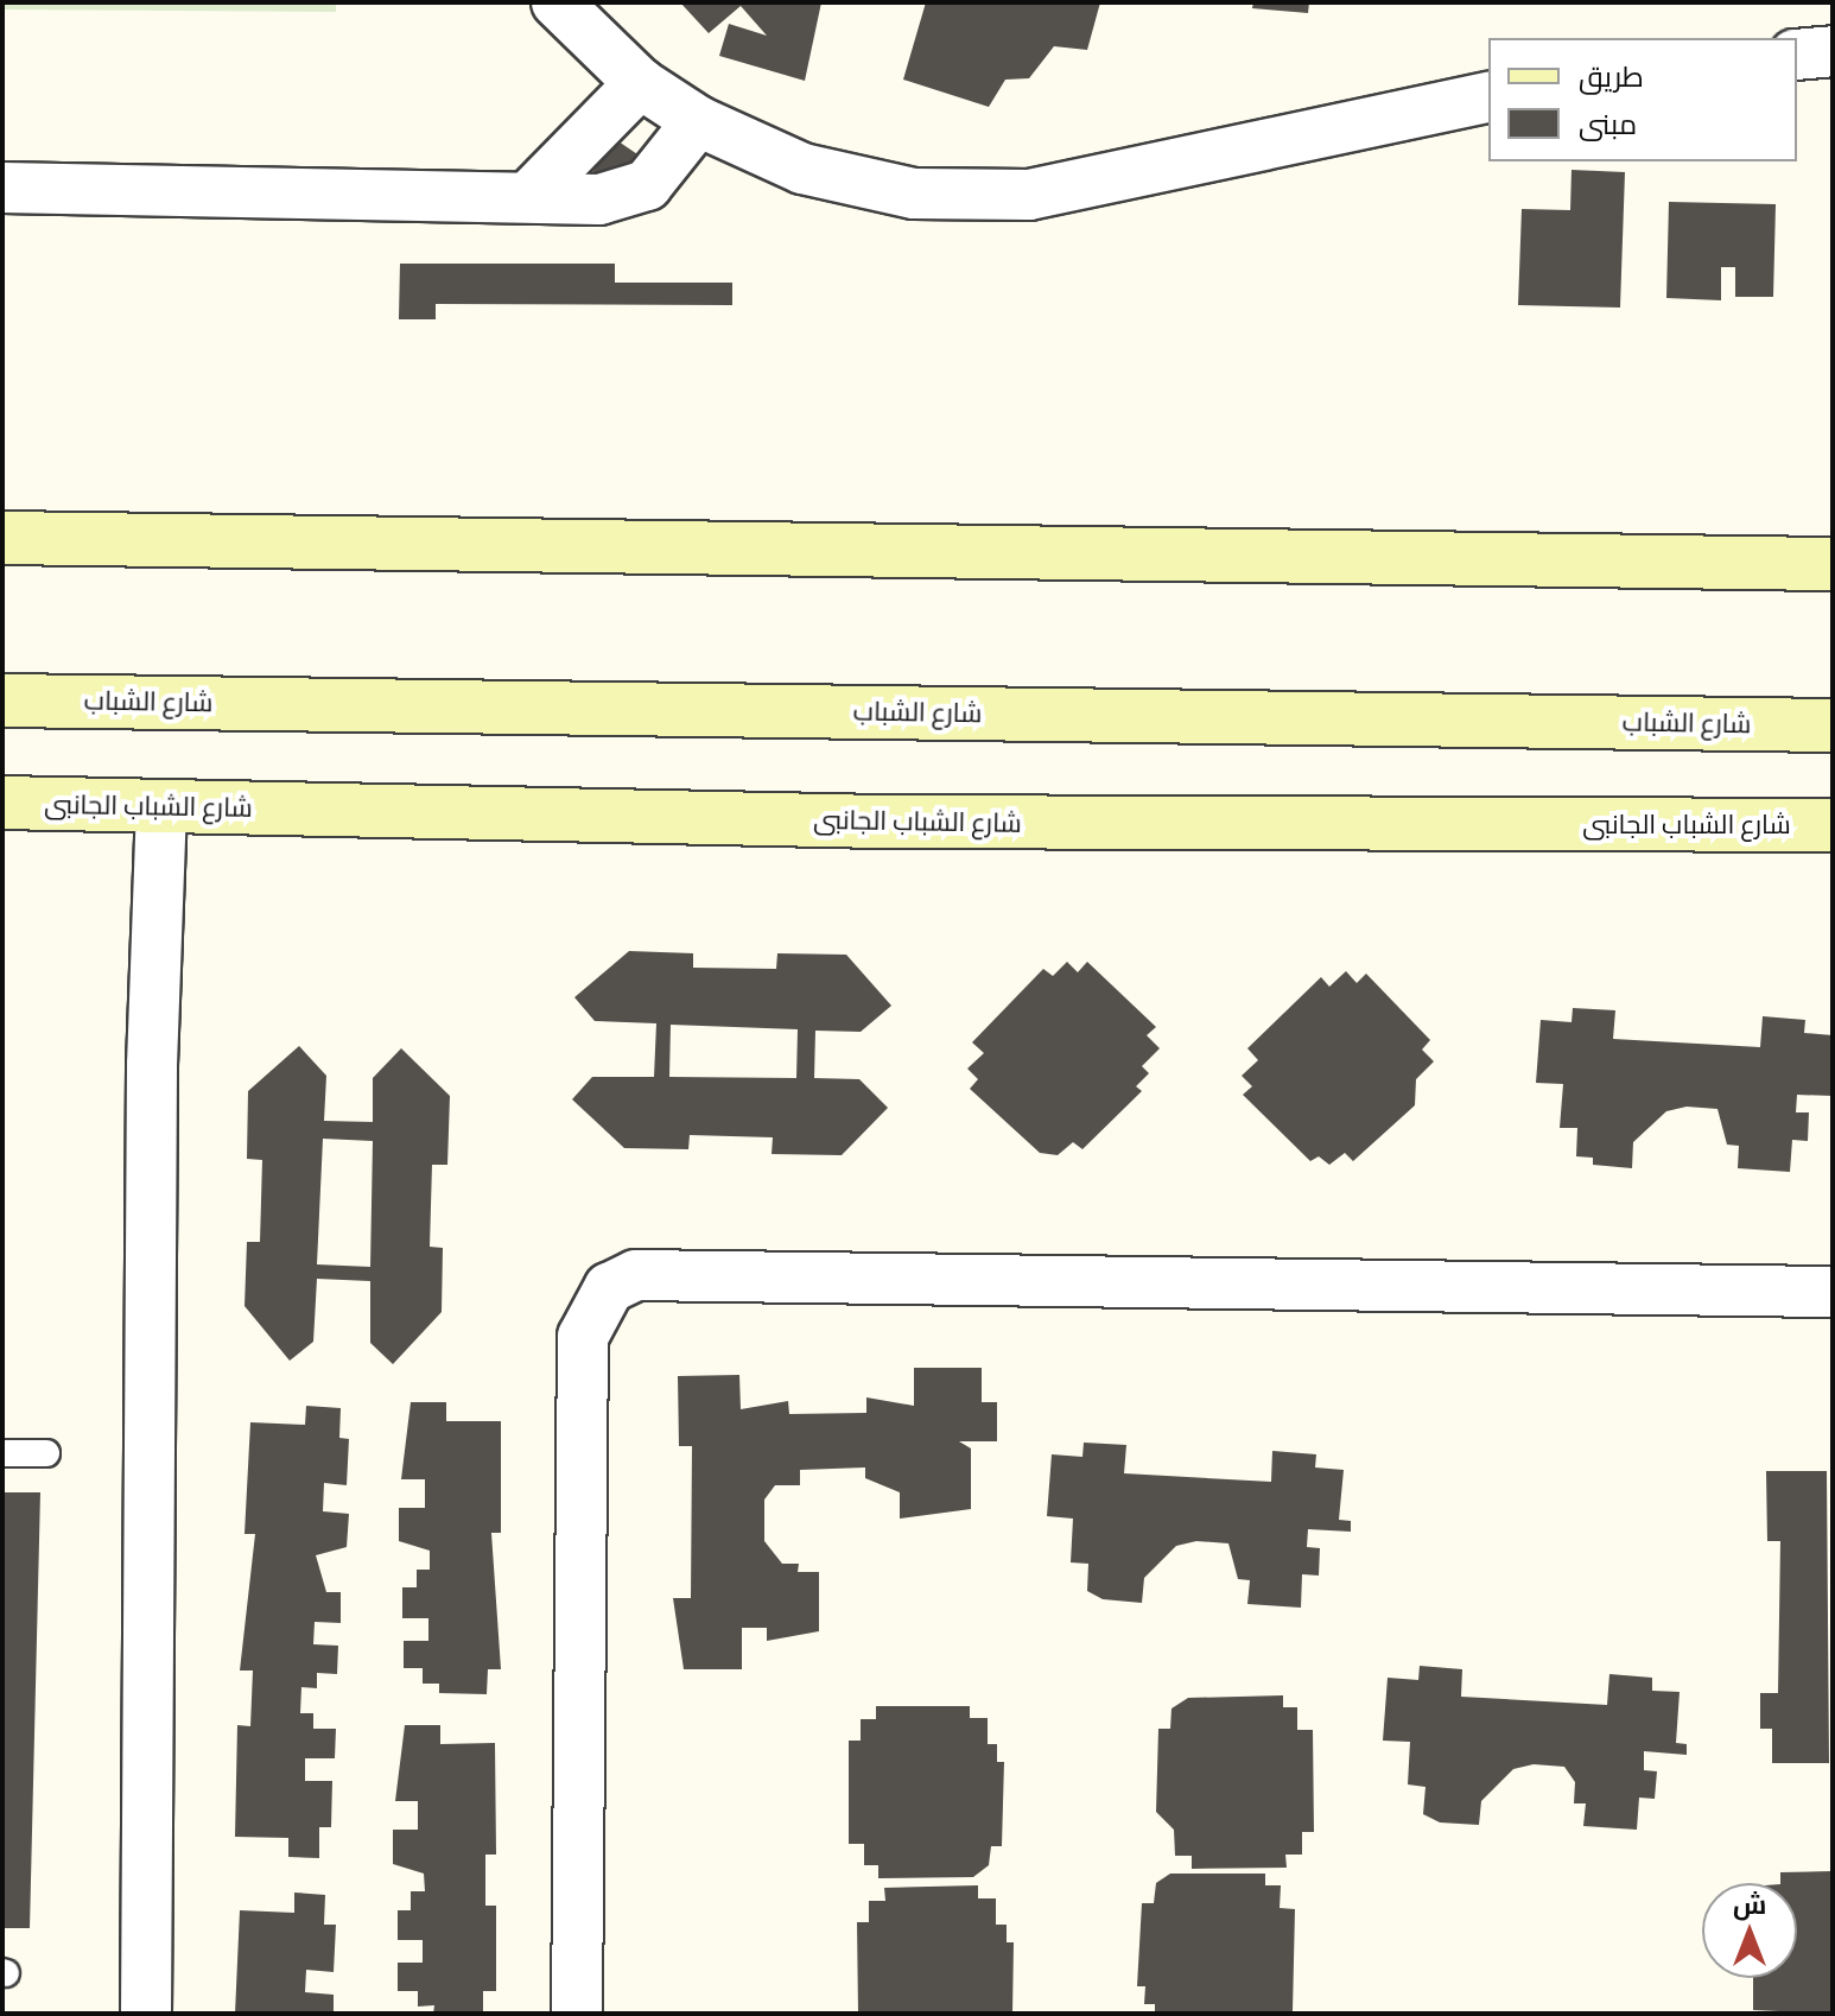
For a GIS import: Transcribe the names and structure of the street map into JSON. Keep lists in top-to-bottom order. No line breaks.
{"streets":{"main road":["شارع الشباب","شارع الشباب الجانبى"]},"legend":["طريق","مبنى"],"north":"top"}
